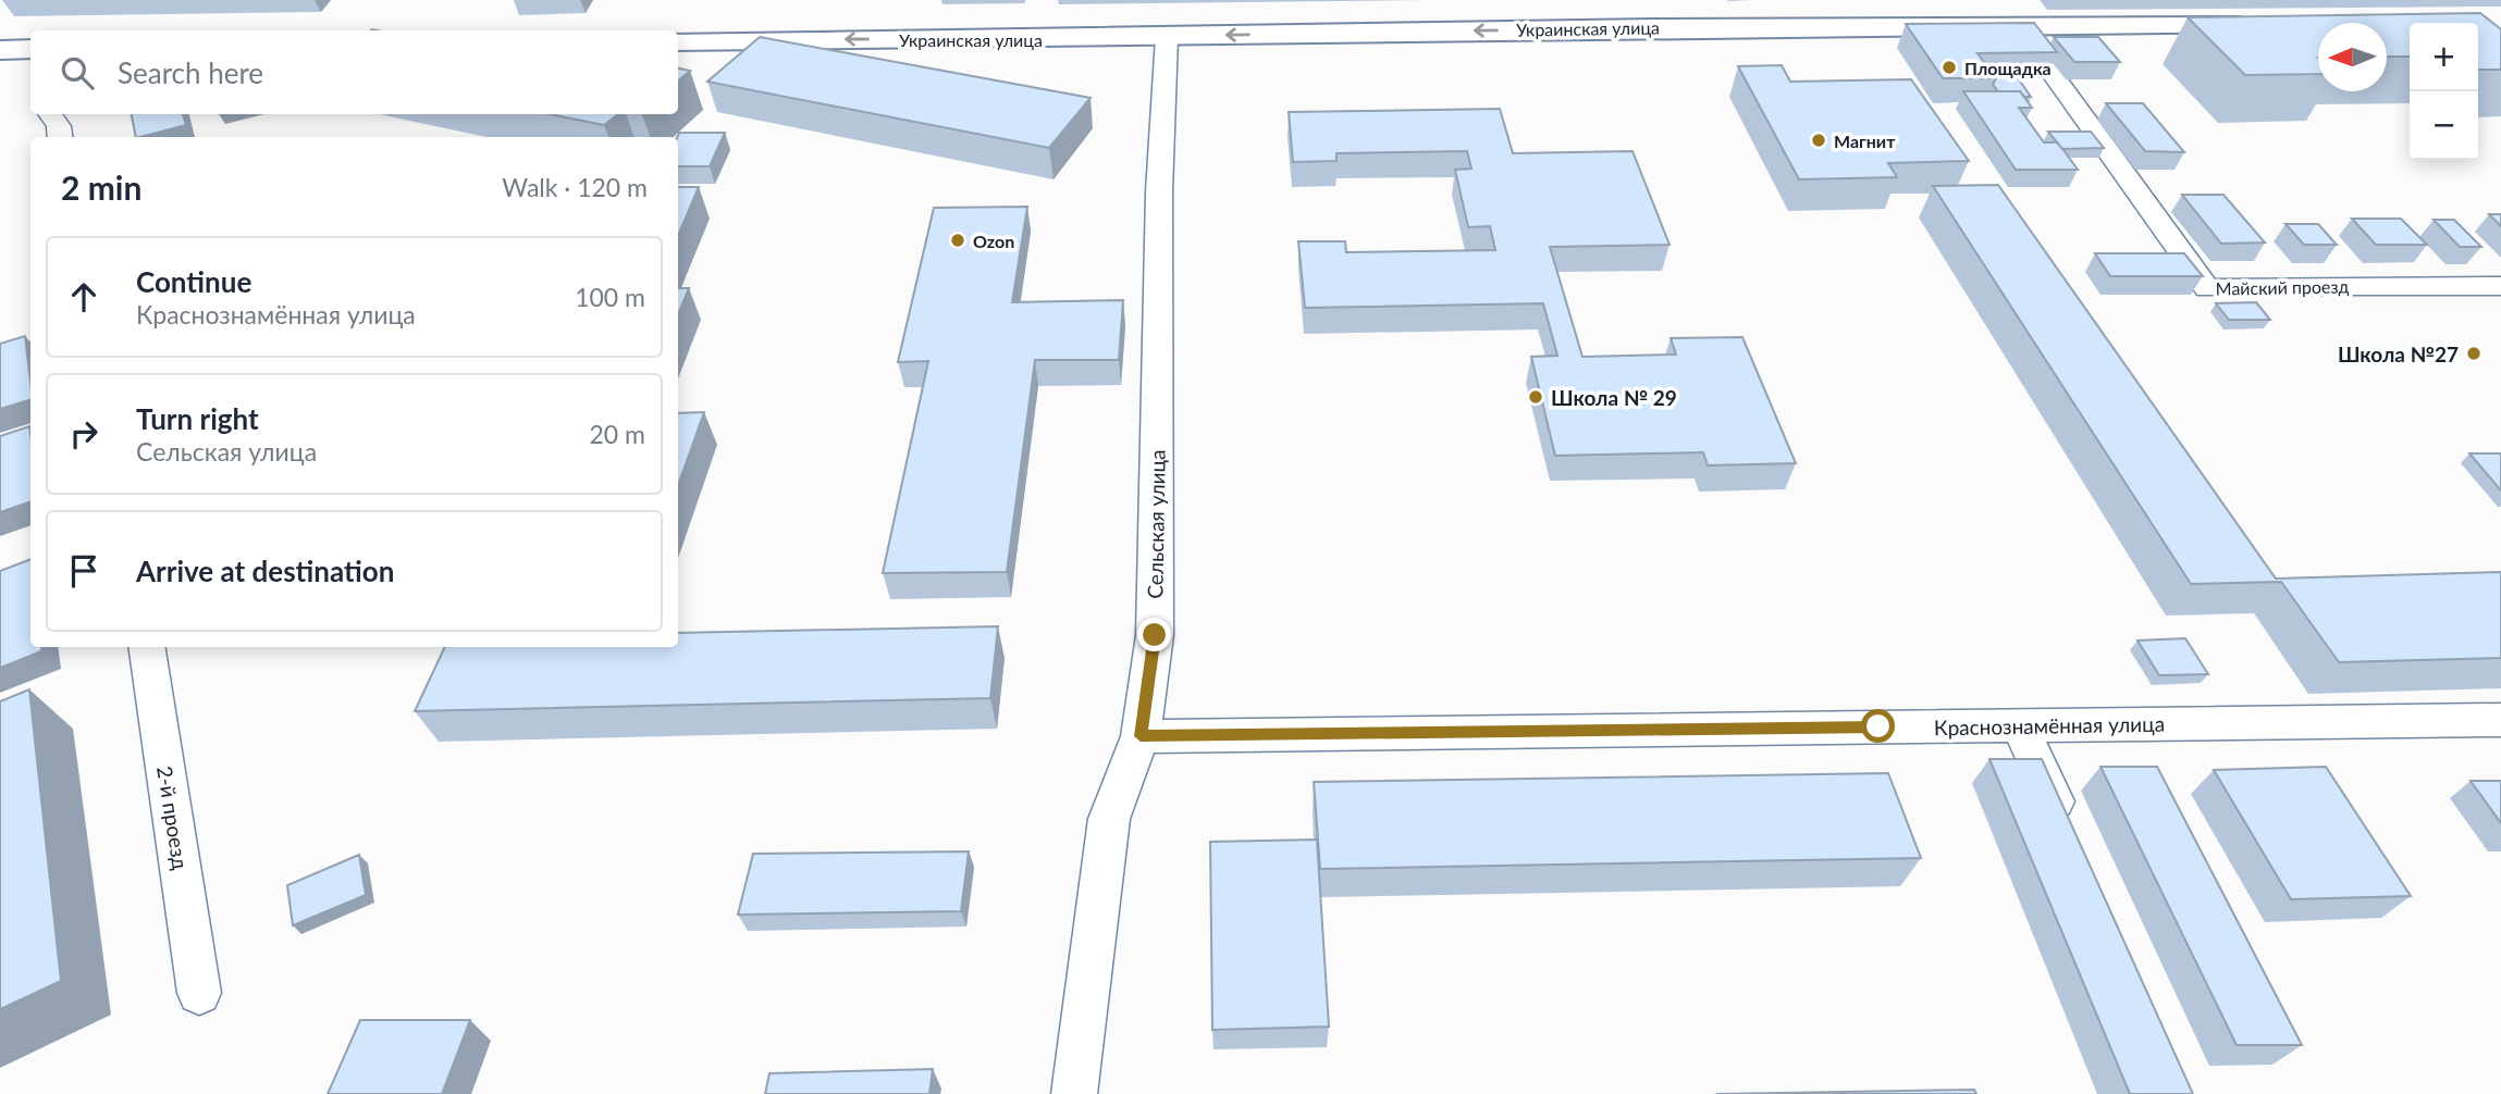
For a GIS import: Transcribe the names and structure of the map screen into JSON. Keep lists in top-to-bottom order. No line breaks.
{"streets":{"street":["Украинская улица","Майский проезд","Сельская улица","Краснознамённая улица","2-й проезд"]},"crossings":[["Украинская улица","Майский проезд"],["Украинская улица","Сельская улица"],["Сельская улица","Краснознамённая улица"]],"one_way":["Украинская улица"],"places":["Площадка","Магнит","Ozon","Школа №27","Школа № 29"],"north":"left","page":{"map_buttons":["+","−"],"search":"Search here","heading":["2 min","Walk · 120 m"],"list":[["Continue","Краснознамённая улица","100 m"],["Turn right","Сельская улица","20 m"],"Arrive at destination"]}}
